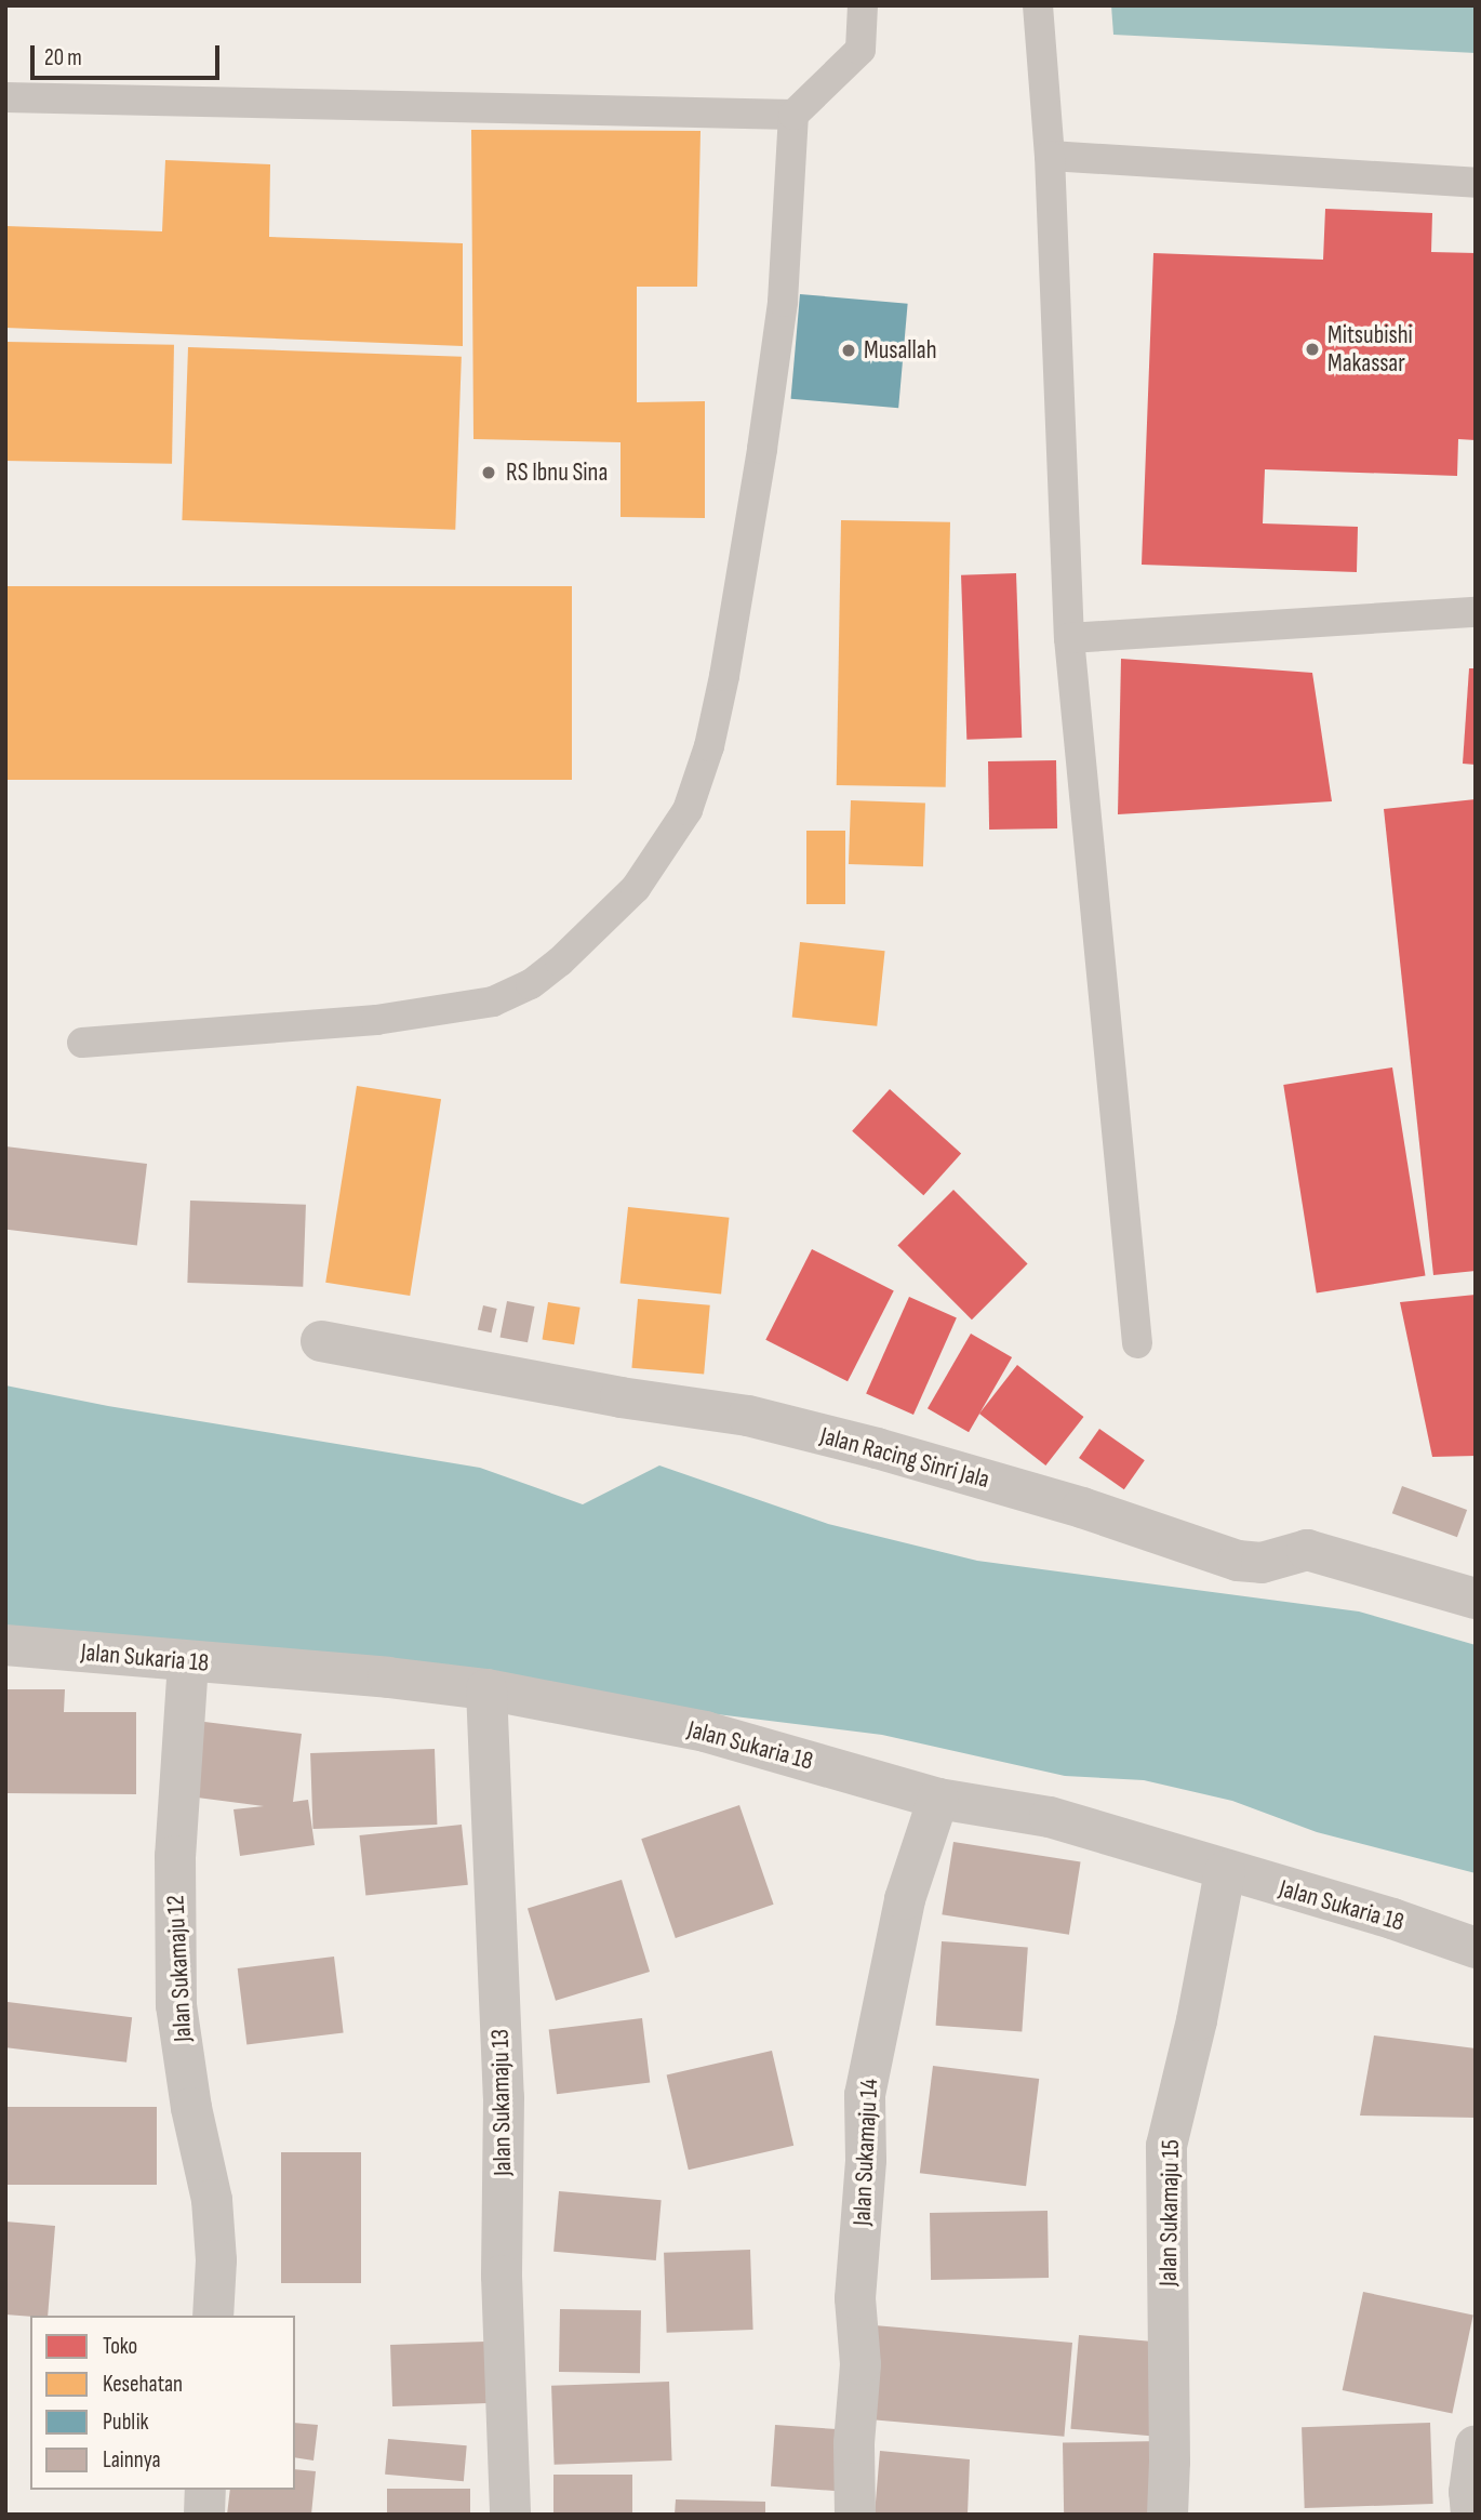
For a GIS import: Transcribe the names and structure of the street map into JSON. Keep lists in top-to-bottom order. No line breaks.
{"streets":{"street":["Jalan Racing Sinri Jala","Jalan Sukaria 18","Jalan Sukamaju 12","Jalan Sukamaju 13","Jalan Sukamaju 14","Jalan Sukamaju 15"]},"crossings":[["Jalan Sukaria 18","Jalan Sukamaju 12"],["Jalan Sukaria 18","Jalan Sukamaju 13"],["Jalan Sukaria 18","Jalan Sukamaju 14"],["Jalan Sukaria 18","Jalan Sukamaju 15"]],"places":["Mitsubishi Makassar","Musallah","RS Ibnu Sina"],"legend":["Toko","Kesehatan","Publik","Lainnya"],"scale_bar":"20 m"}
